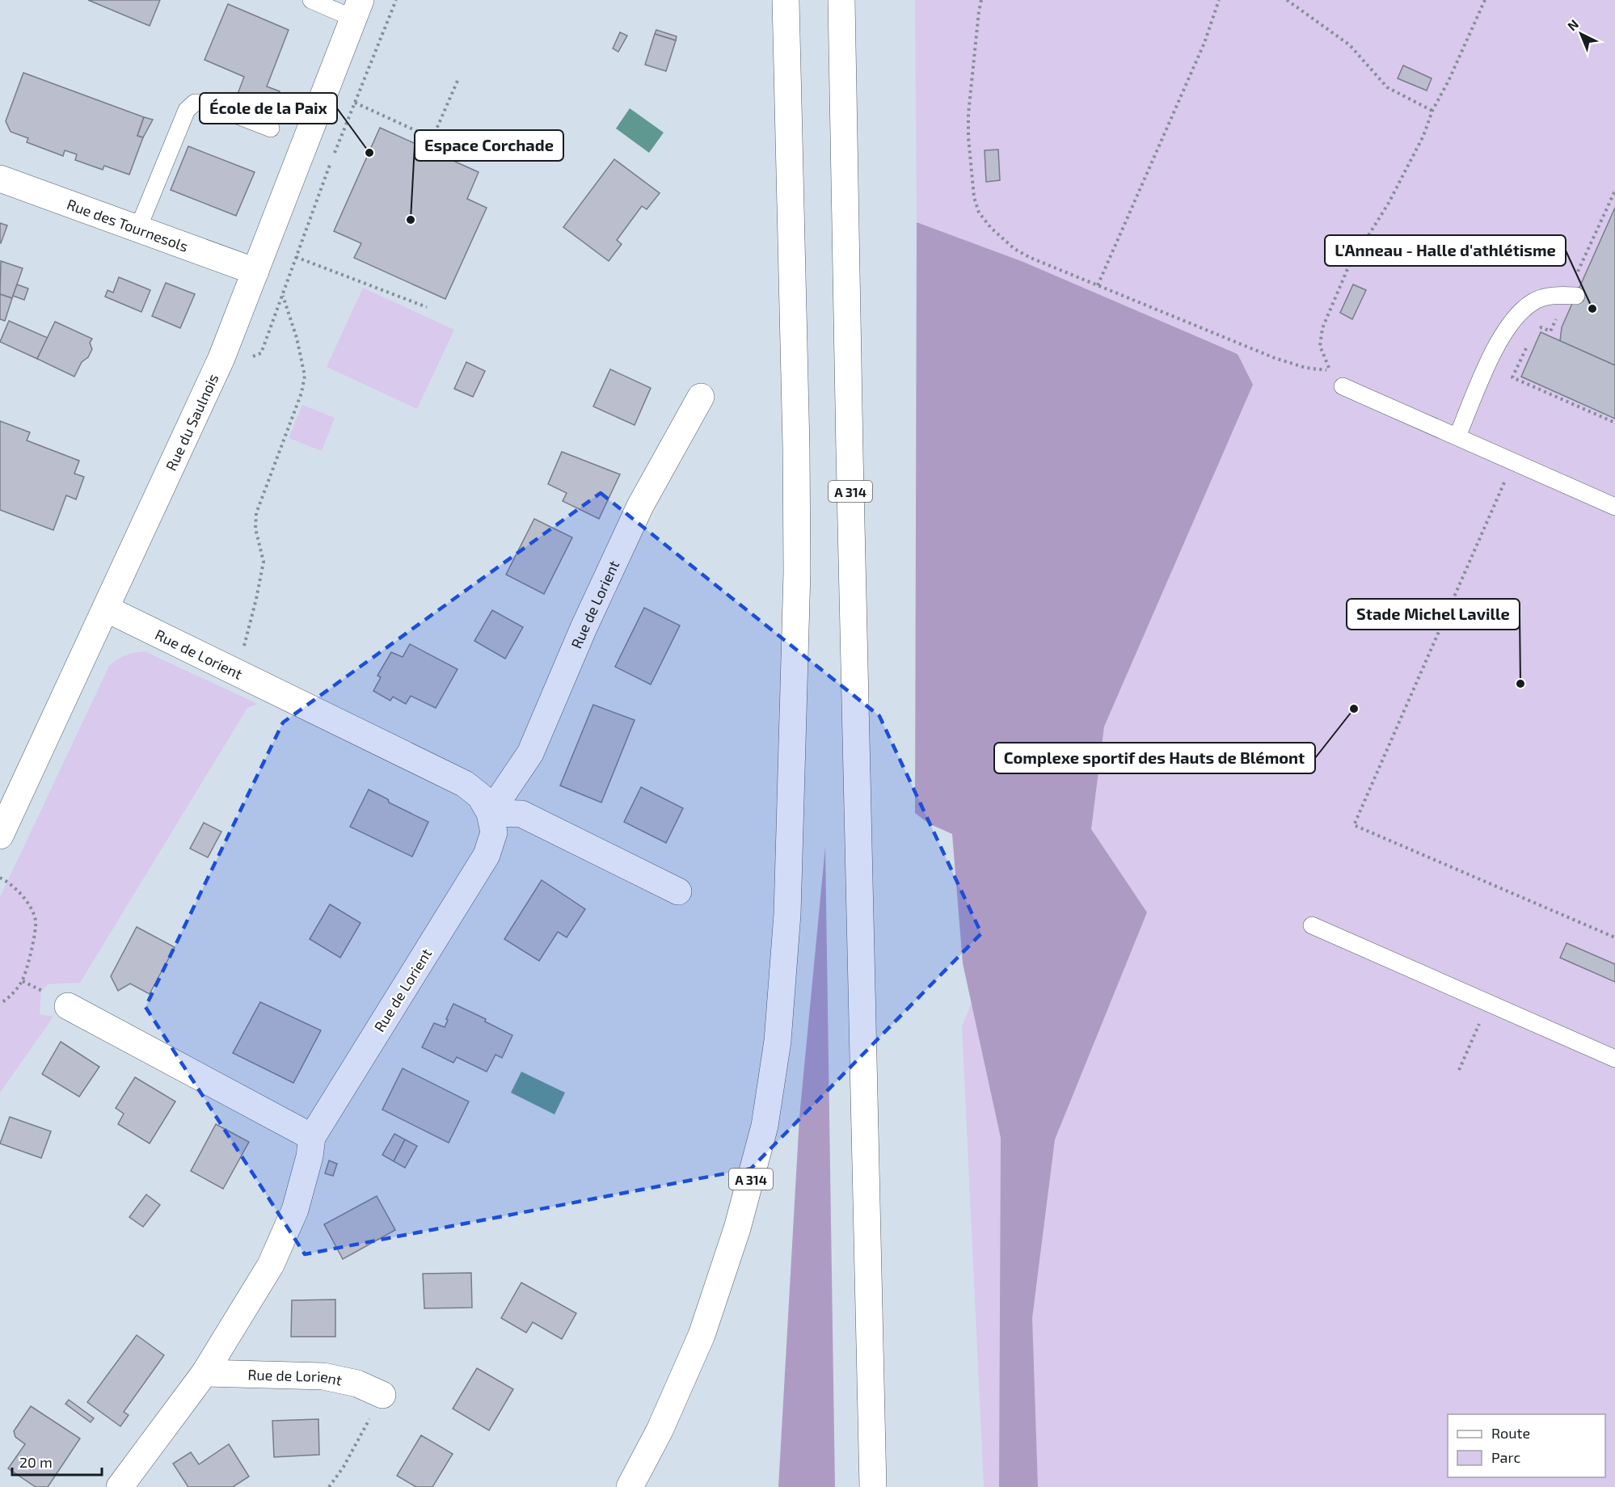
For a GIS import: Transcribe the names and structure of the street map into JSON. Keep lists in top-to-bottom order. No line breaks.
{"streets":{"main road":["Rue des Tournesols","Rue du Saulnois","A 314","Rue de Lorient"]},"crossings":[["Rue des Tournesols","Rue du Saulnois"],["Rue du Saulnois","Rue de Lorient"]],"places":["École de la Paix","Espace Corchade","L'Anneau - Halle d'athlétisme","Stade Michel Laville","Complexe sportif des Hauts de Blémont"],"legend":["Route","Parc"],"scale_bar":"20 m","north":"top left"}
